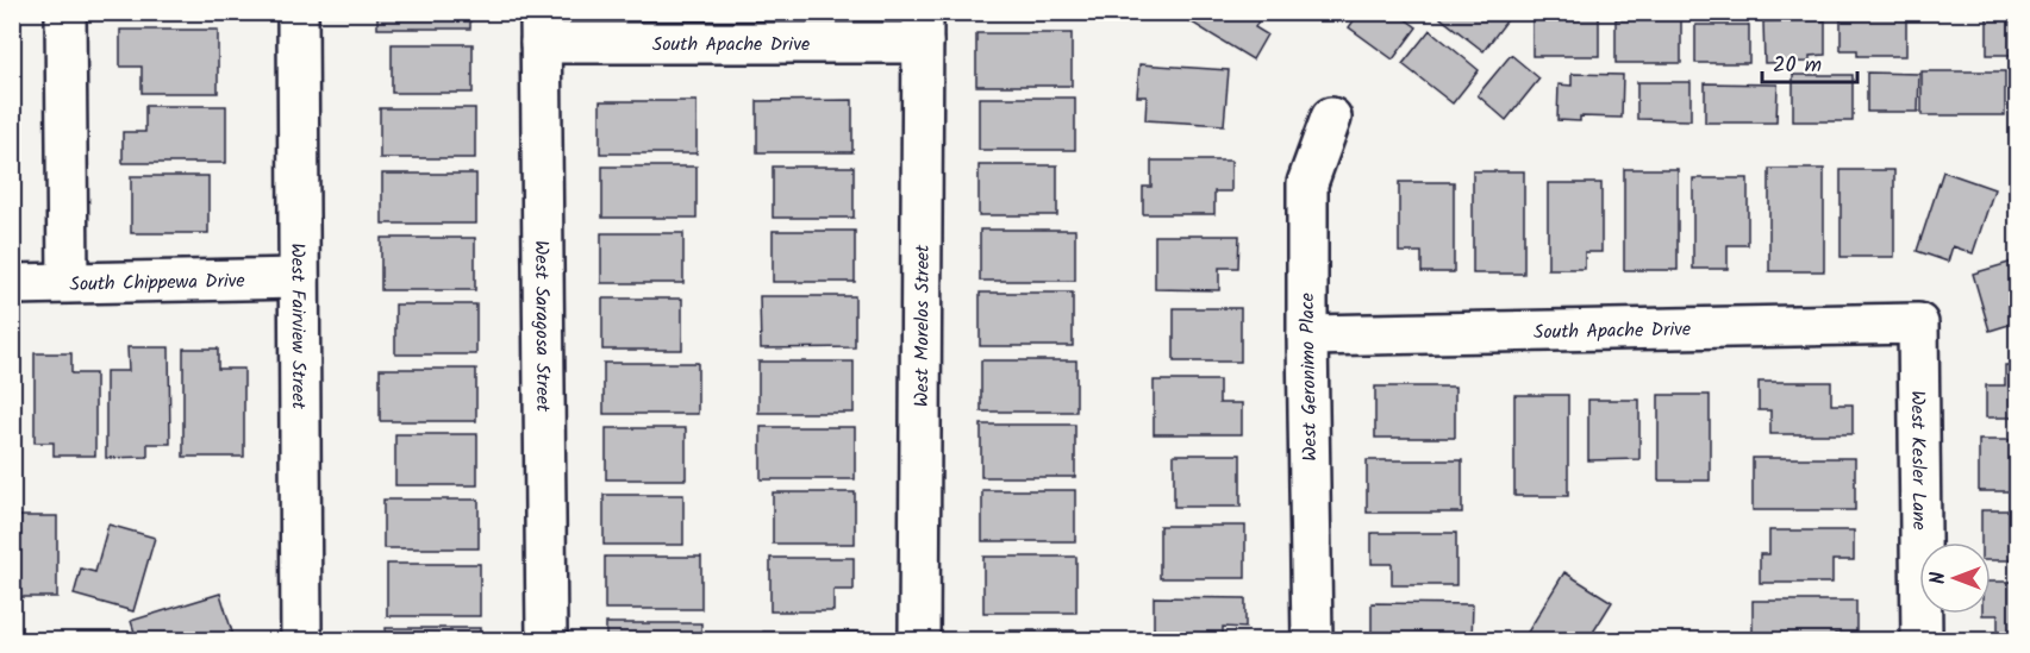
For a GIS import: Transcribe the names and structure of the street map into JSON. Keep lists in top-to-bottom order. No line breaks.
{"streets":{"street":["South Apache Drive","South Chippewa Drive","West Morelos Street","West Fairview Street","West Saragosa Street","West Geronimo Place","West Kesler Lane"]},"crossings":[["South Apache Drive","West Morelos Street"],["South Apache Drive","West Saragosa Street"],["South Apache Drive","West Geronimo Place"],["South Apache Drive","West Kesler Lane"],["South Chippewa Drive","West Fairview Street"]],"scale_bar":"20 m","north":"left"}
